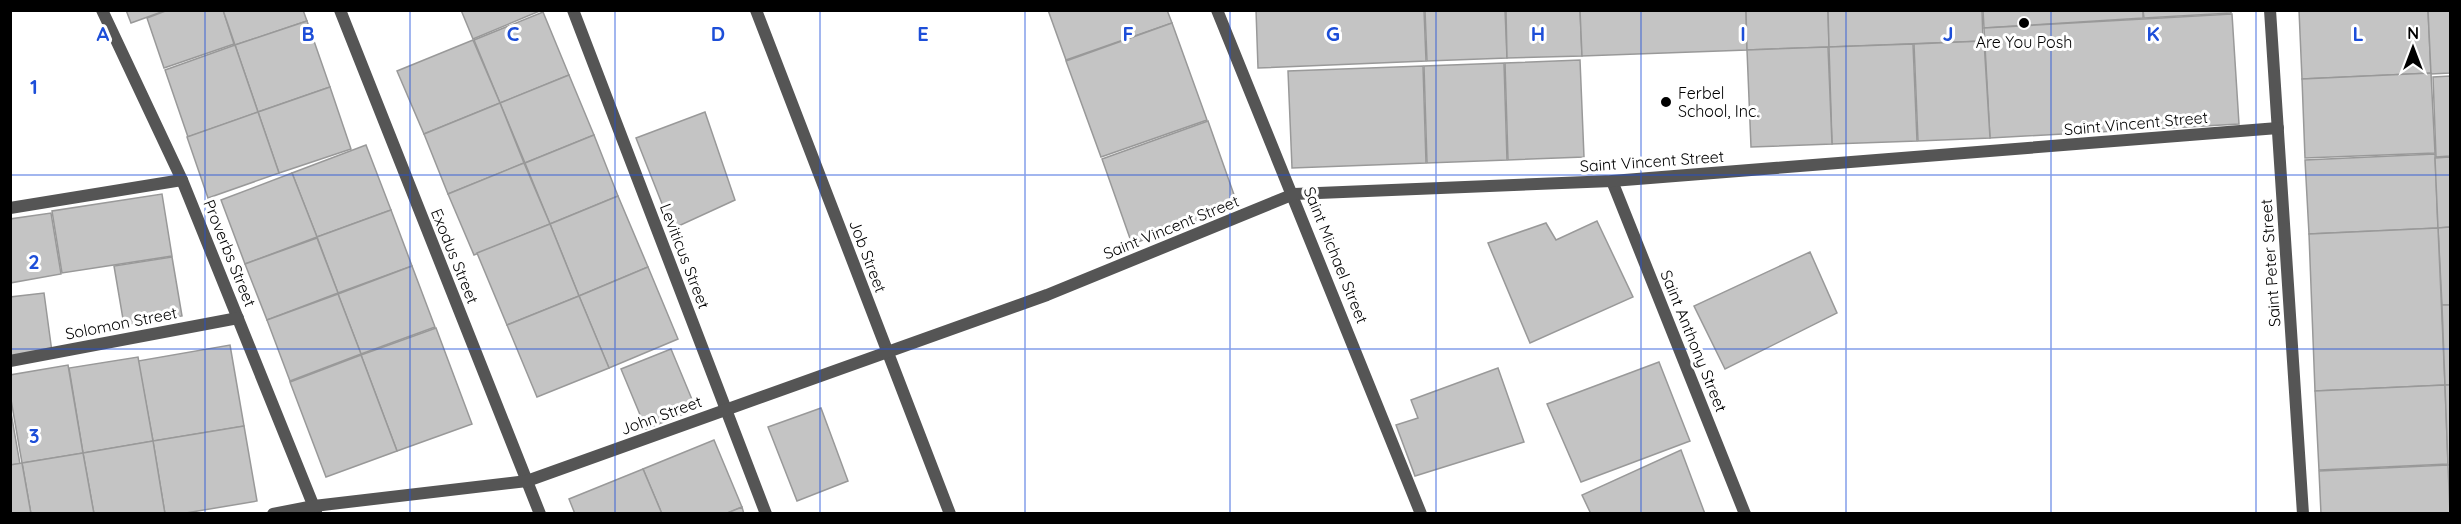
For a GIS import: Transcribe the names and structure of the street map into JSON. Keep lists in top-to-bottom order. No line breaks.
{"streets":{"street":["Saint Vincent Street","Proverbs Street","Saint Michael Street","Exodus Street","Leviticus Street","Job Street","Saint Peter Street","Solomon Street","Saint Anthony Street","John Street"]},"crossings":[["Saint Vincent Street","Saint Michael Street"],["Saint Vincent Street","Saint Peter Street"],["Saint Vincent Street","Saint Anthony Street"],["Saint Vincent Street","John Street"],["Proverbs Street","Solomon Street"],["Proverbs Street","John Street"],["Exodus Street","John Street"],["Leviticus Street","John Street"],["Job Street","John Street"]],"places":["Are You Posh","Ferbel School, Inc."],"north":"top","grid":{"columns":["A","B","C","D","E","F","G","H","I","J","K","L"],"rows":["1","2","3"]}}
